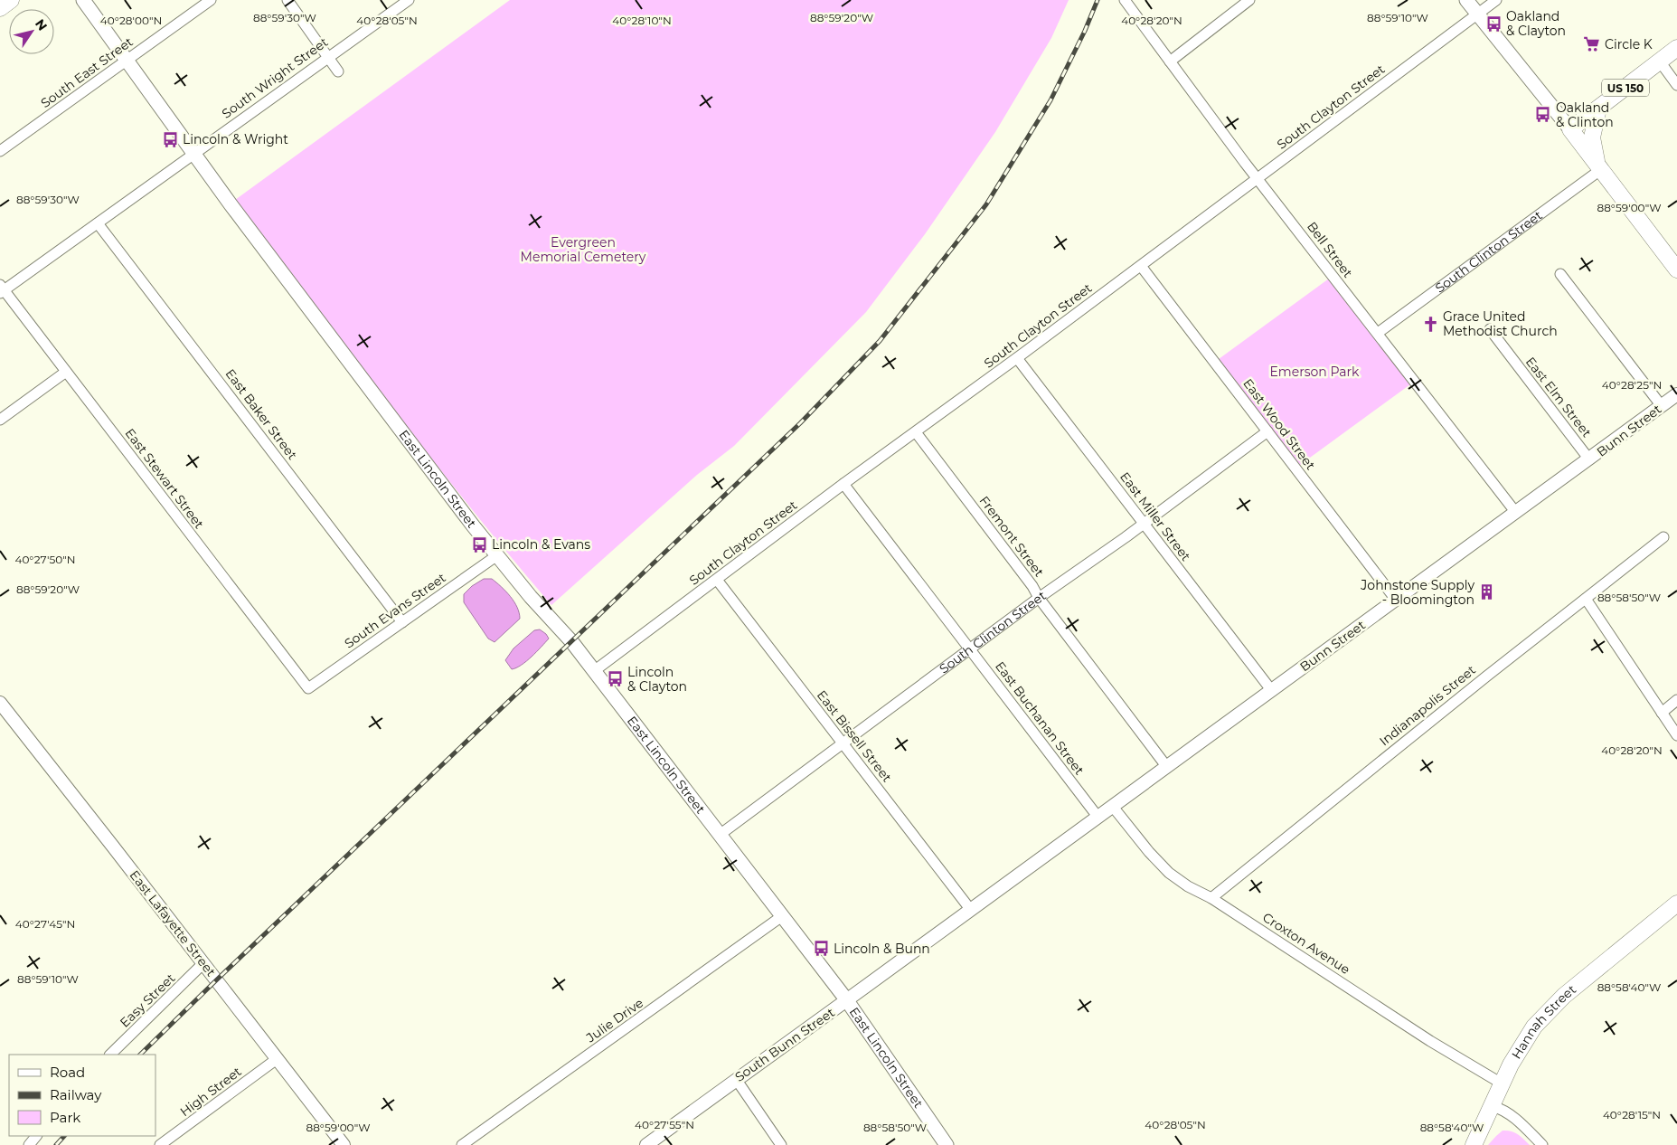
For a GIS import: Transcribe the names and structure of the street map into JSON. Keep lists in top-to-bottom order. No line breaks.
{"streets":{"main road":["US 150","East Lincoln Street","Hannah Street"],"street":["South East Street","South Wright Street","South Clayton Street","Bell Street","South Clinton Street","East Elm Street","East Baker Street","East Wood Street","Bunn Street","East Stewart Street","East Miller Street","Fremont Street","South Evans Street","Indianapolis Street","East Buchanan Street","East Bissell Street","East Lafayette Street","Croxton Avenue","Easy Street","Julie Drive","South Bunn Street","High Street"]},"crossings":[["South East Street","East Lincoln Street"],["South Wright Street","East Baker Street"],["South Wright Street","East Stewart Street"],["South Wright Street","East Lincoln Street"],["South Clayton Street","Bell Street"],["South Clayton Street","East Wood Street"],["South Clayton Street","East Lincoln Street"],["South Clayton Street","East Miller Street"],["South Clayton Street","Fremont Street"],["South Clayton Street","East Buchanan Street"],["South Clayton Street","East Bissell Street"],["Bell Street","South Clinton Street"],["Bell Street","Bunn Street"],["South Clinton Street","East Wood Street"],["South Clinton Street","East Lincoln Street"],["South Clinton Street","East Miller Street"],["South Clinton Street","Fremont Street"],["South Clinton Street","East Buchanan Street"],["South Clinton Street","East Bissell Street"],["East Elm Street","Bunn Street"],["East Baker Street","South Evans Street"],["East Wood Street","Bunn Street"],["Bunn Street","East Miller Street"],["Bunn Street","Fremont Street"],["Bunn Street","East Buchanan Street"],["Bunn Street","Croxton Avenue"],["Bunn Street","South Bunn Street"],["East Stewart Street","South Evans Street"],["East Lincoln Street","South Evans Street"],["East Lincoln Street","Julie Drive"],["East Lincoln Street","South Bunn Street"],["Indianapolis Street","Croxton Avenue"],["East Buchanan Street","South Bunn Street"],["East Bissell Street","South Bunn Street"],["East Lafayette Street","Easy Street"],["East Lafayette Street","High Street"],["Croxton Avenue","Hannah Street"]],"parks":["Evergreen Memorial Cemetery","Emerson Park"],"places":{"bus stop":["Oakland & Clayton","Oakland & Clinton","Lincoln & Wright","Lincoln & Evans","Lincoln & Clayton","Lincoln & Bunn"],"supermarket":["Circle K"],"church":["Grace United Methodist Church"],"building":["Johnstone Supply - Bloomington"]},"legend":["Road","Railway","Park"],"north":"top right","coordinates":["88°59'10\"W","88°59'30\"W","88°59'20\"W","40°28'00\"N","40°28'05\"N","40°28'10\"N","40°28'20\"N","88°59'00\"W","40°28'25\"N","40°27'50\"N","88°58'50\"W","40°27'45\"N","88°58'40\"W","40°28'15\"N","40°27'55\"N"]}
